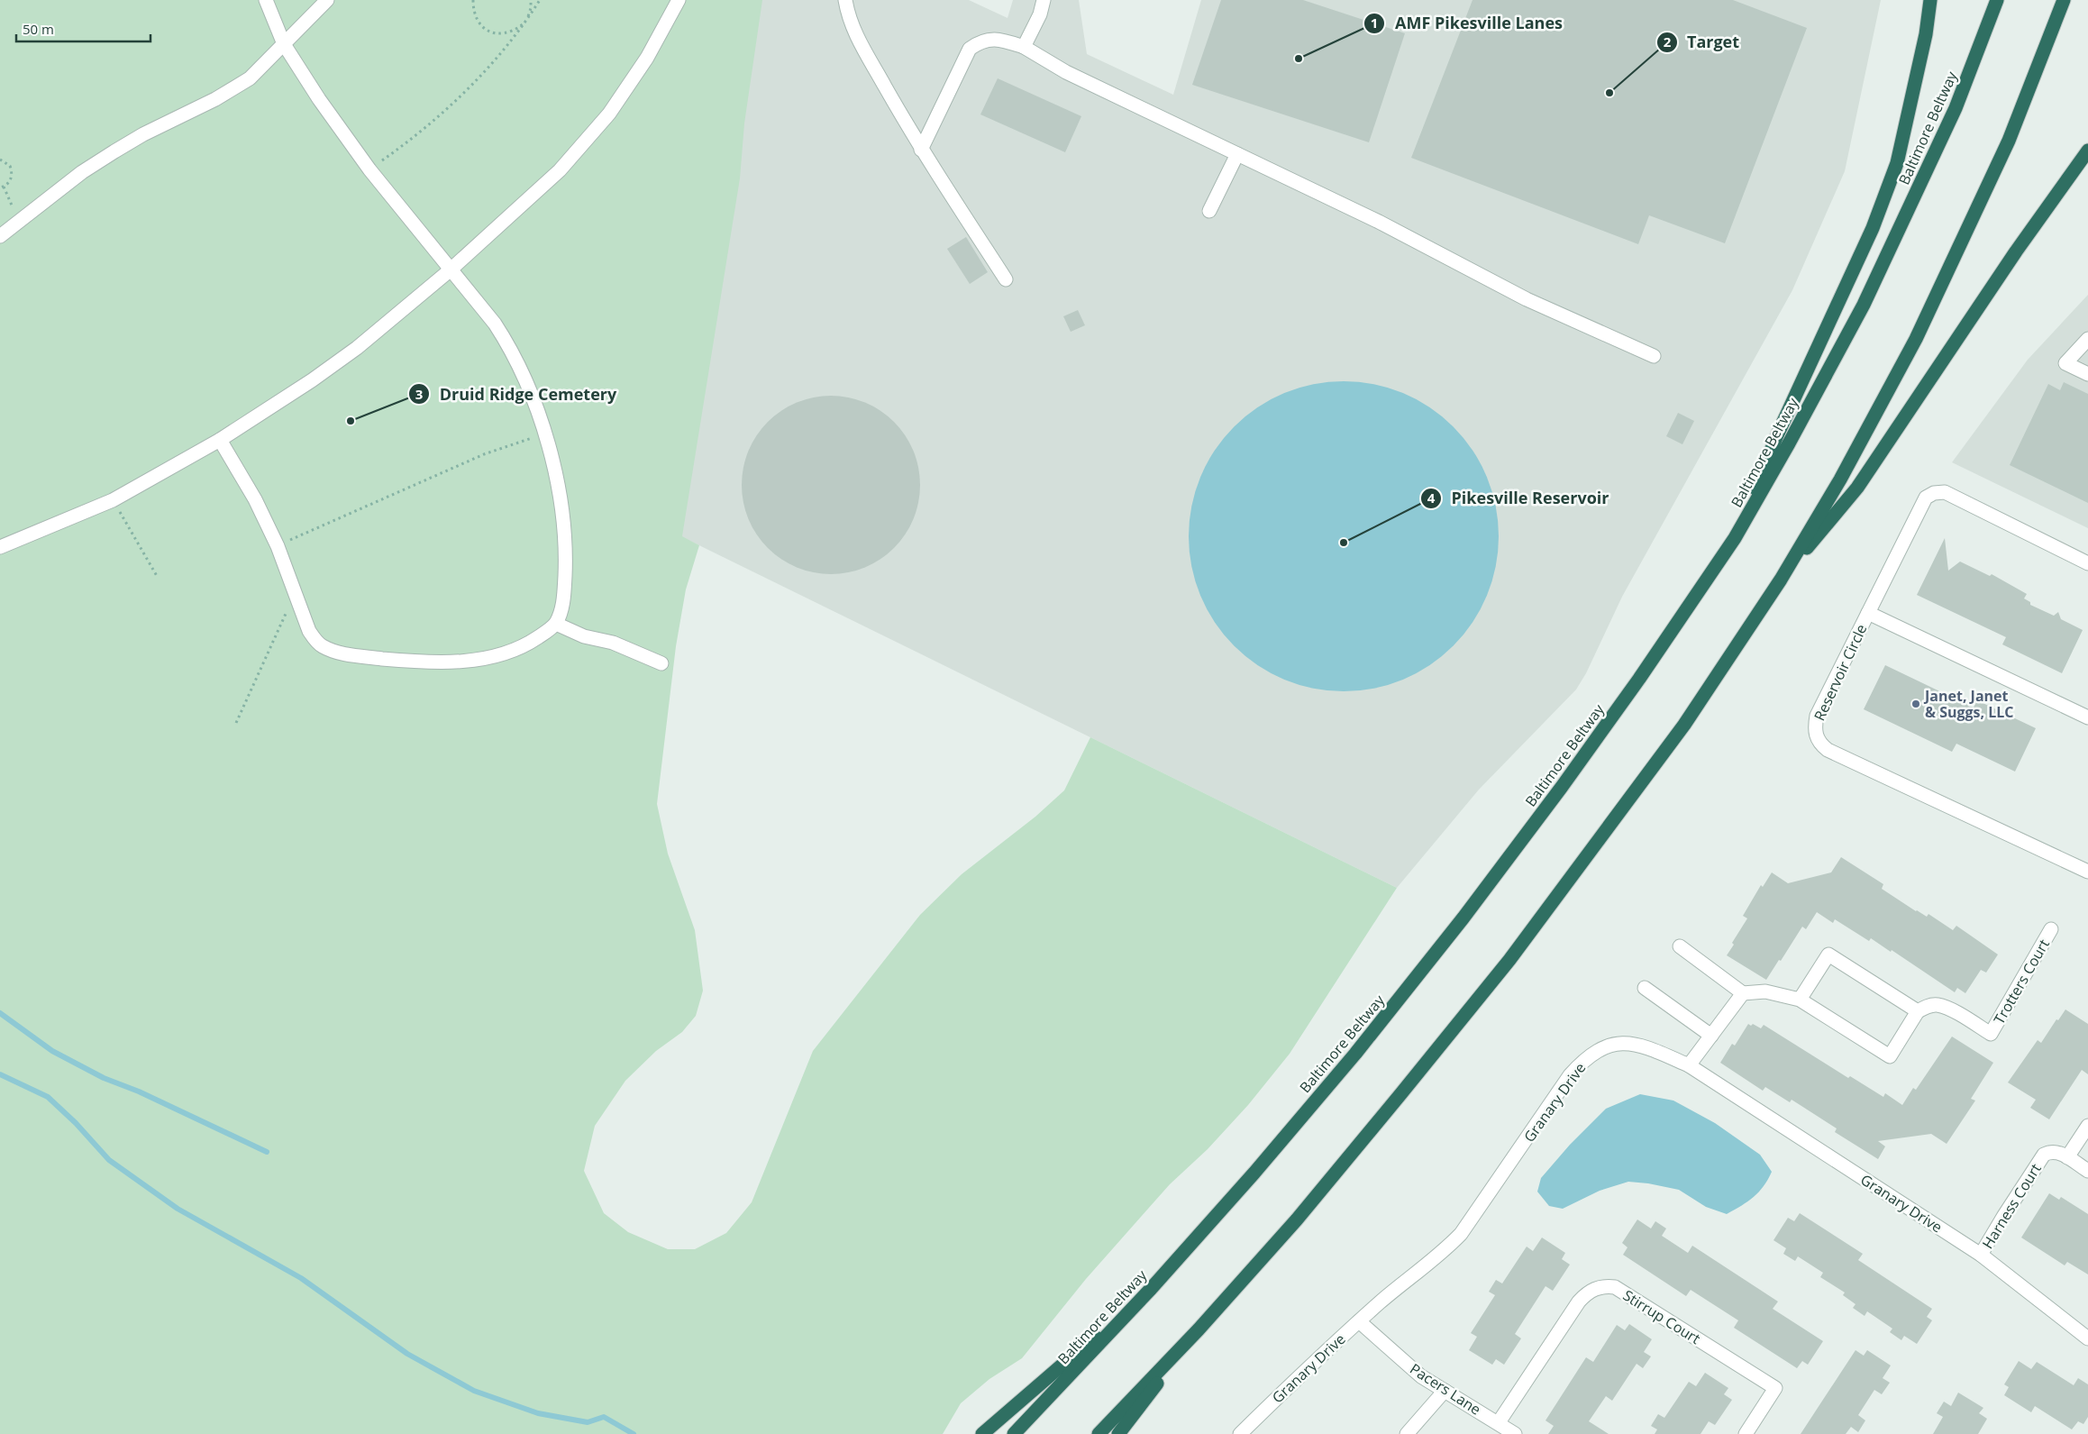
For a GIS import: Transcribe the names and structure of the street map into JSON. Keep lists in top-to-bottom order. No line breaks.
{"streets":{"highway":["Baltimore Beltway"],"street":["Reservoir Circle","Trotters Court","Granary Drive","Harness Court","Stirrup Court","Pacers Lane"]},"crossings":[["Granary Drive","Harness Court"],["Granary Drive","Pacers Lane"],["Stirrup Court","Pacers Lane"]],"places":["AMF Pikesville Lanes","Target","Druid Ridge Cemetery","Pikesville Reservoir","Janet, Janet & Suggs, LLC"],"scale_bar":"50 m"}
